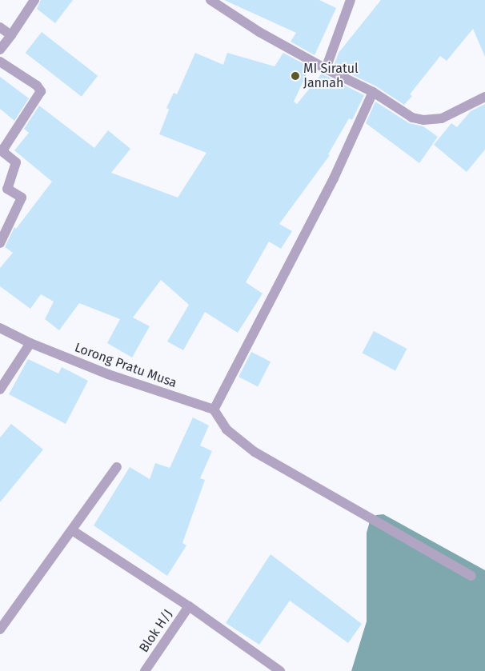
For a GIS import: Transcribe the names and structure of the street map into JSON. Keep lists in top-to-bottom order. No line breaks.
{"streets":{"street":["Lorong Pratu Musa","Blok H/J"]},"places":["MI Siratul Jannah"]}
